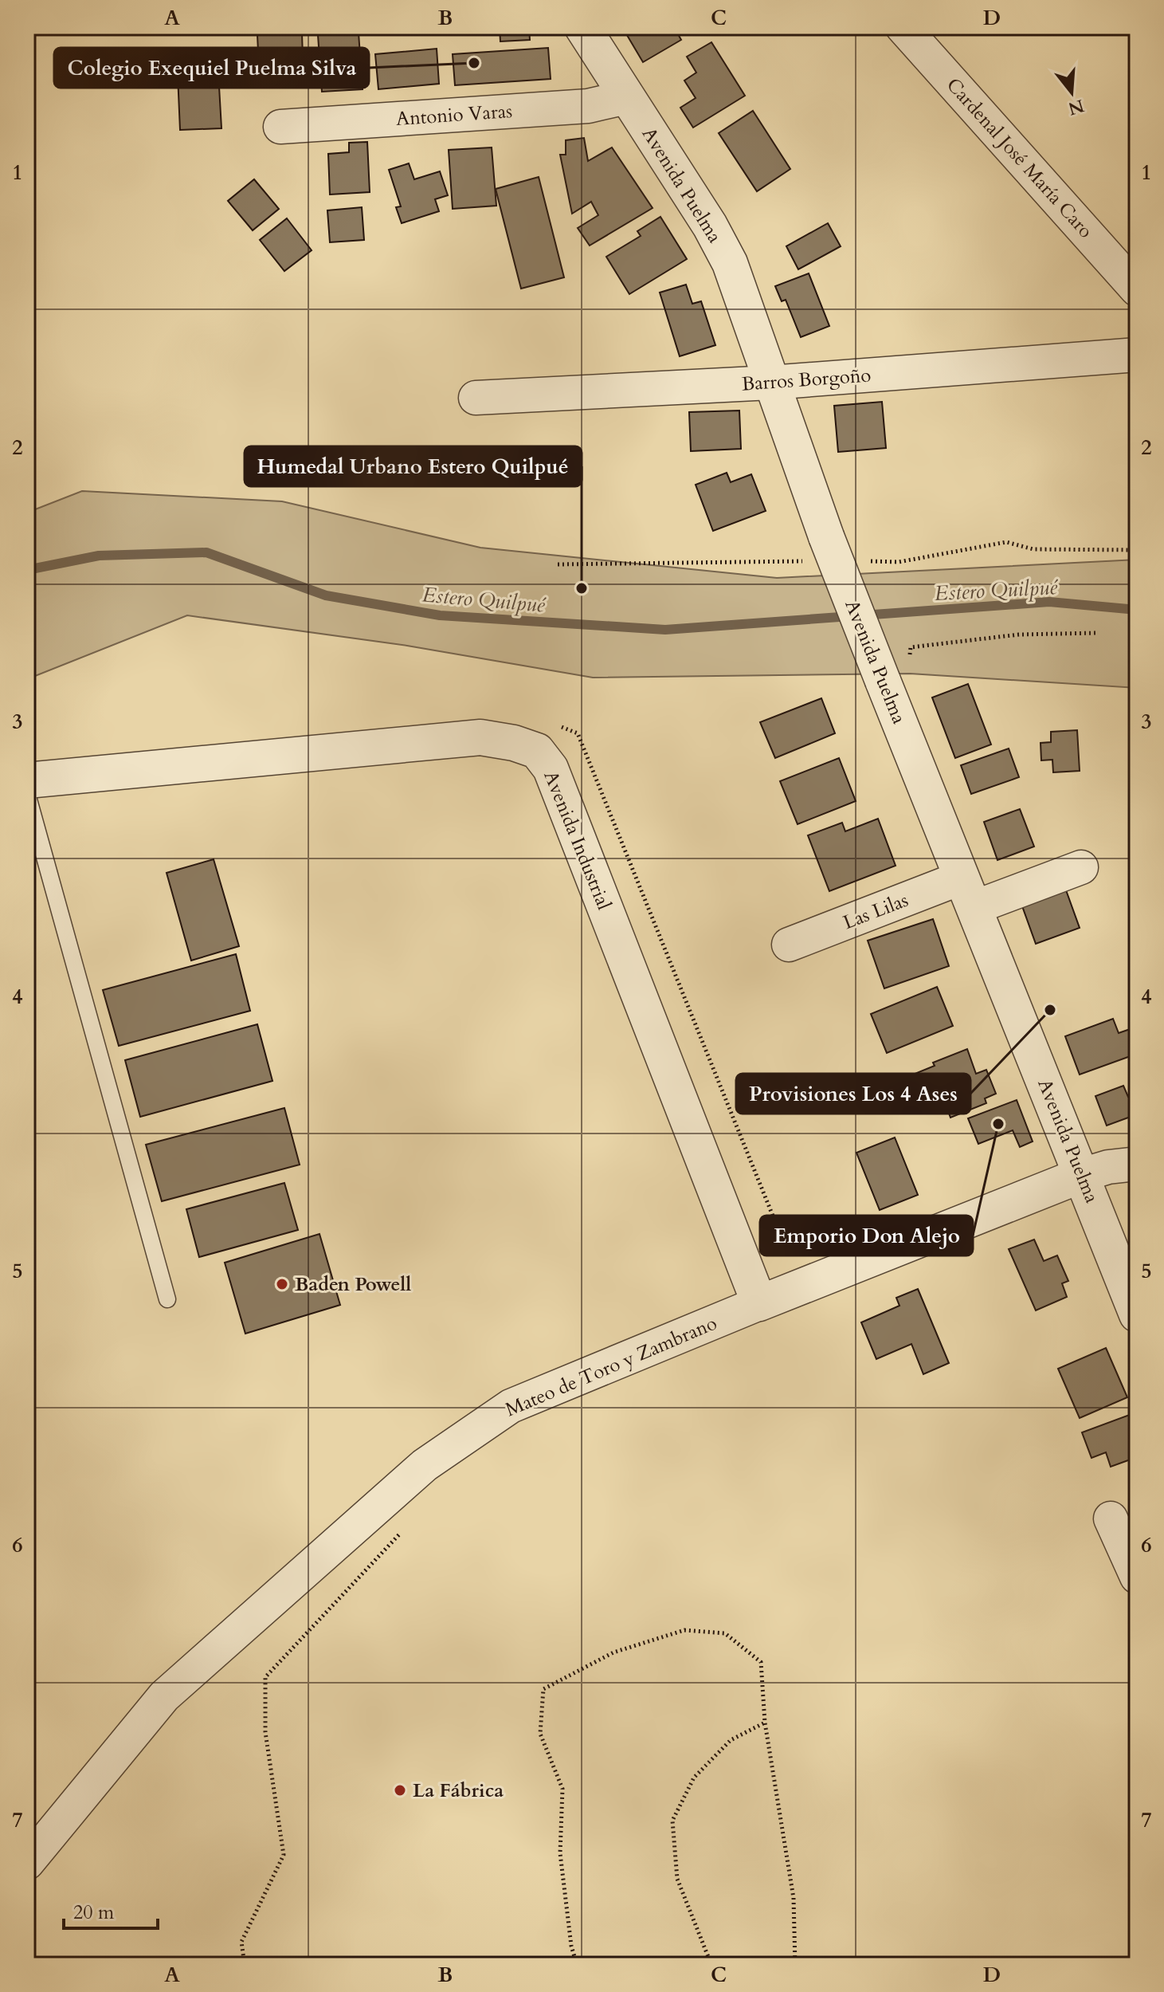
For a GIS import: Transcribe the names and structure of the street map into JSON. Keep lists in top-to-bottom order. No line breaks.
{"streets":{"street":["Antonio Varas","Cardenal José María Caro","Avenida Puelma","Barros Borgoño","Avenida Industrial","Las Lilas","Mateo de Toro y Zambrano"]},"crossings":[["Antonio Varas","Avenida Puelma"],["Avenida Puelma","Barros Borgoño"],["Avenida Puelma","Las Lilas"],["Avenida Puelma","Mateo de Toro y Zambrano"],["Avenida Industrial","Mateo de Toro y Zambrano"]],"water":["Estero Quilpué"],"places":["Colegio Exequiel Puelma Silva","Humedal Urbano Estero Quilpué","Provisiones Los 4 Ases","Emporio Don Alejo","Baden Powell","La Fábrica"],"scale_bar":"20 m","north":"bottom","grid":{"columns":["A","B","C","D"],"rows":["1","2","3","4","5","6","7"]}}
